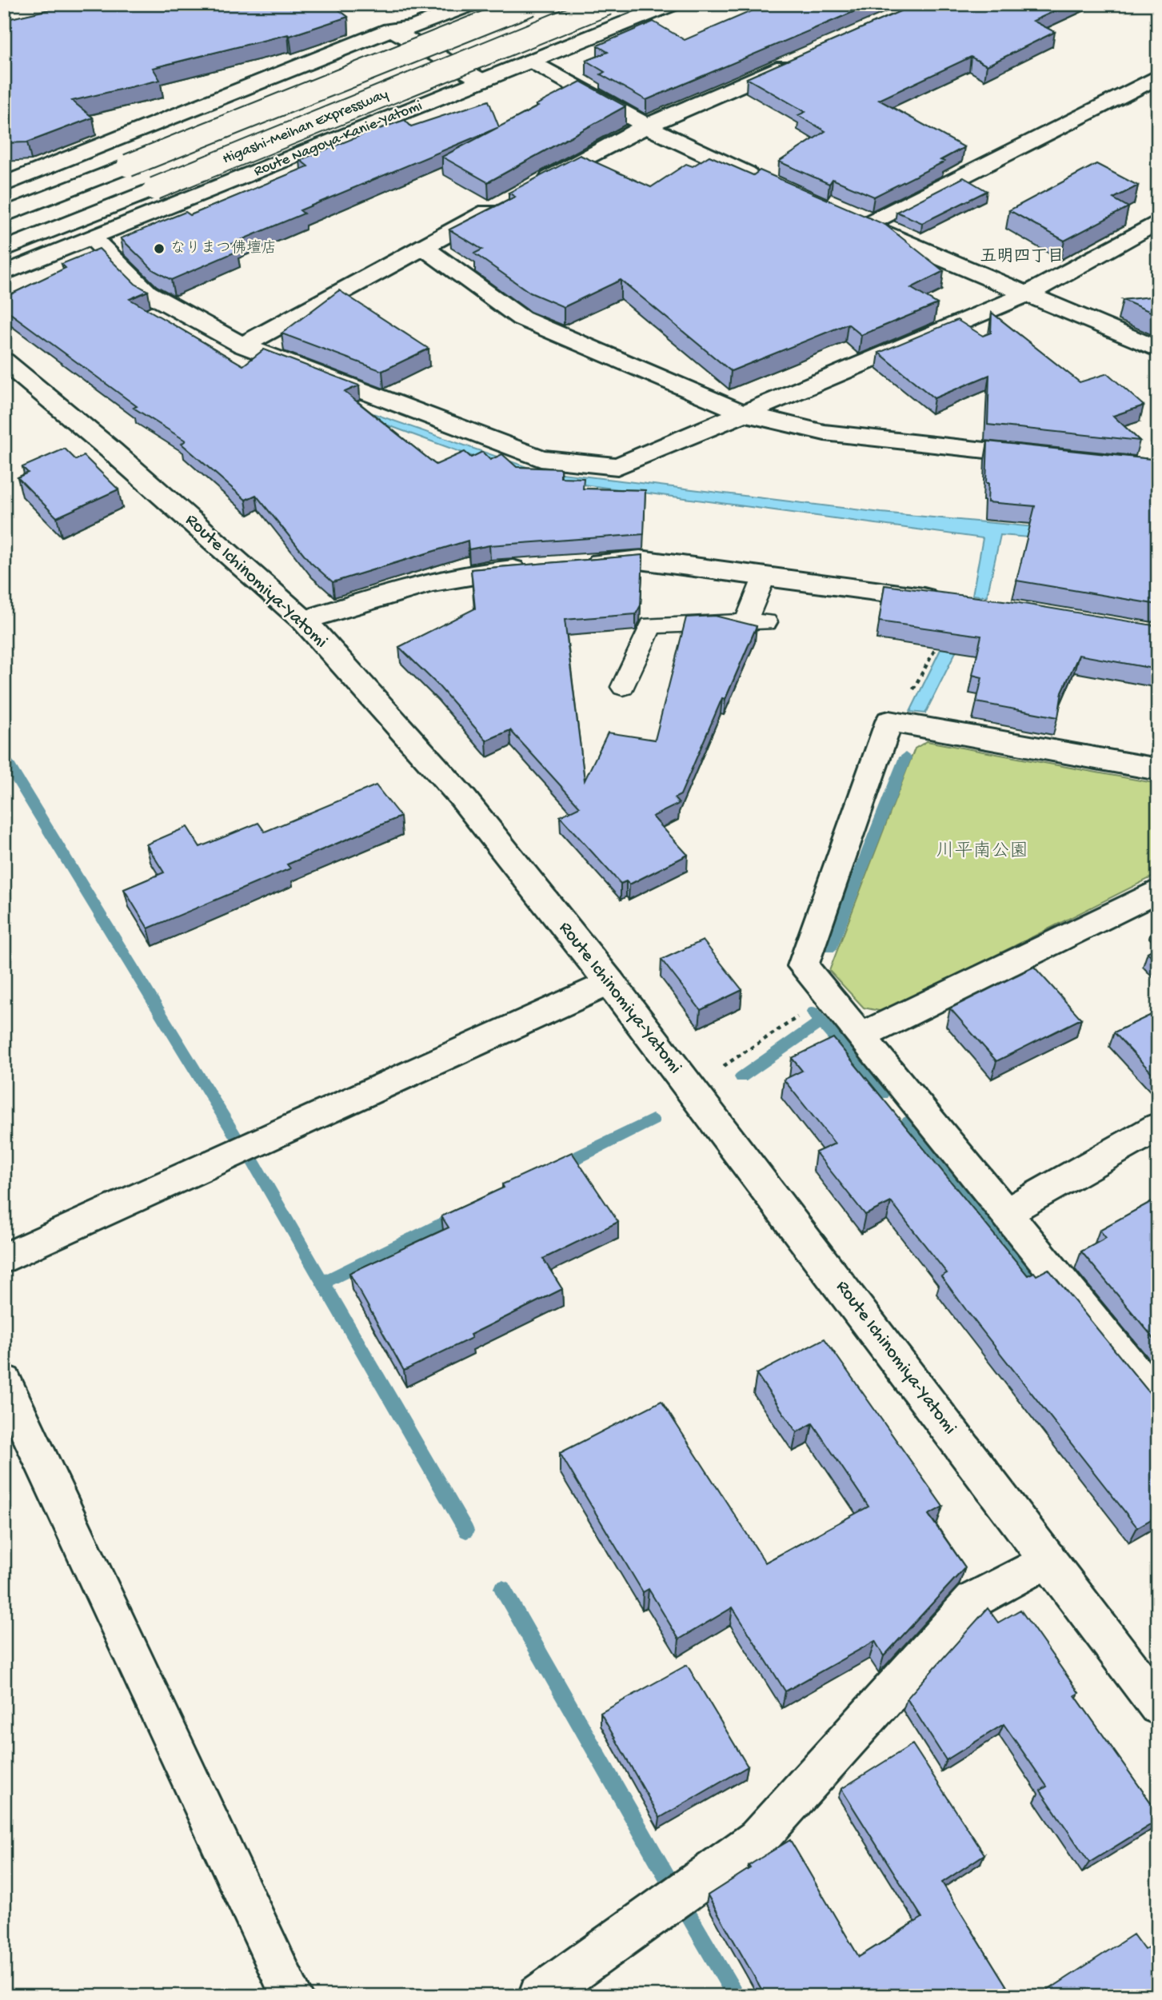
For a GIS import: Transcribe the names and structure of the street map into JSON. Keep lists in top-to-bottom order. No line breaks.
{"streets":{"main road":["Higashi-Meihan Expressway","Route Nagoya-Kanie-Yatomi","Route Ichinomiya-Yatomi"]},"districts":["五明四丁目"],"parks":["川平南公園"],"places":["なりまつ佛壇店"]}
